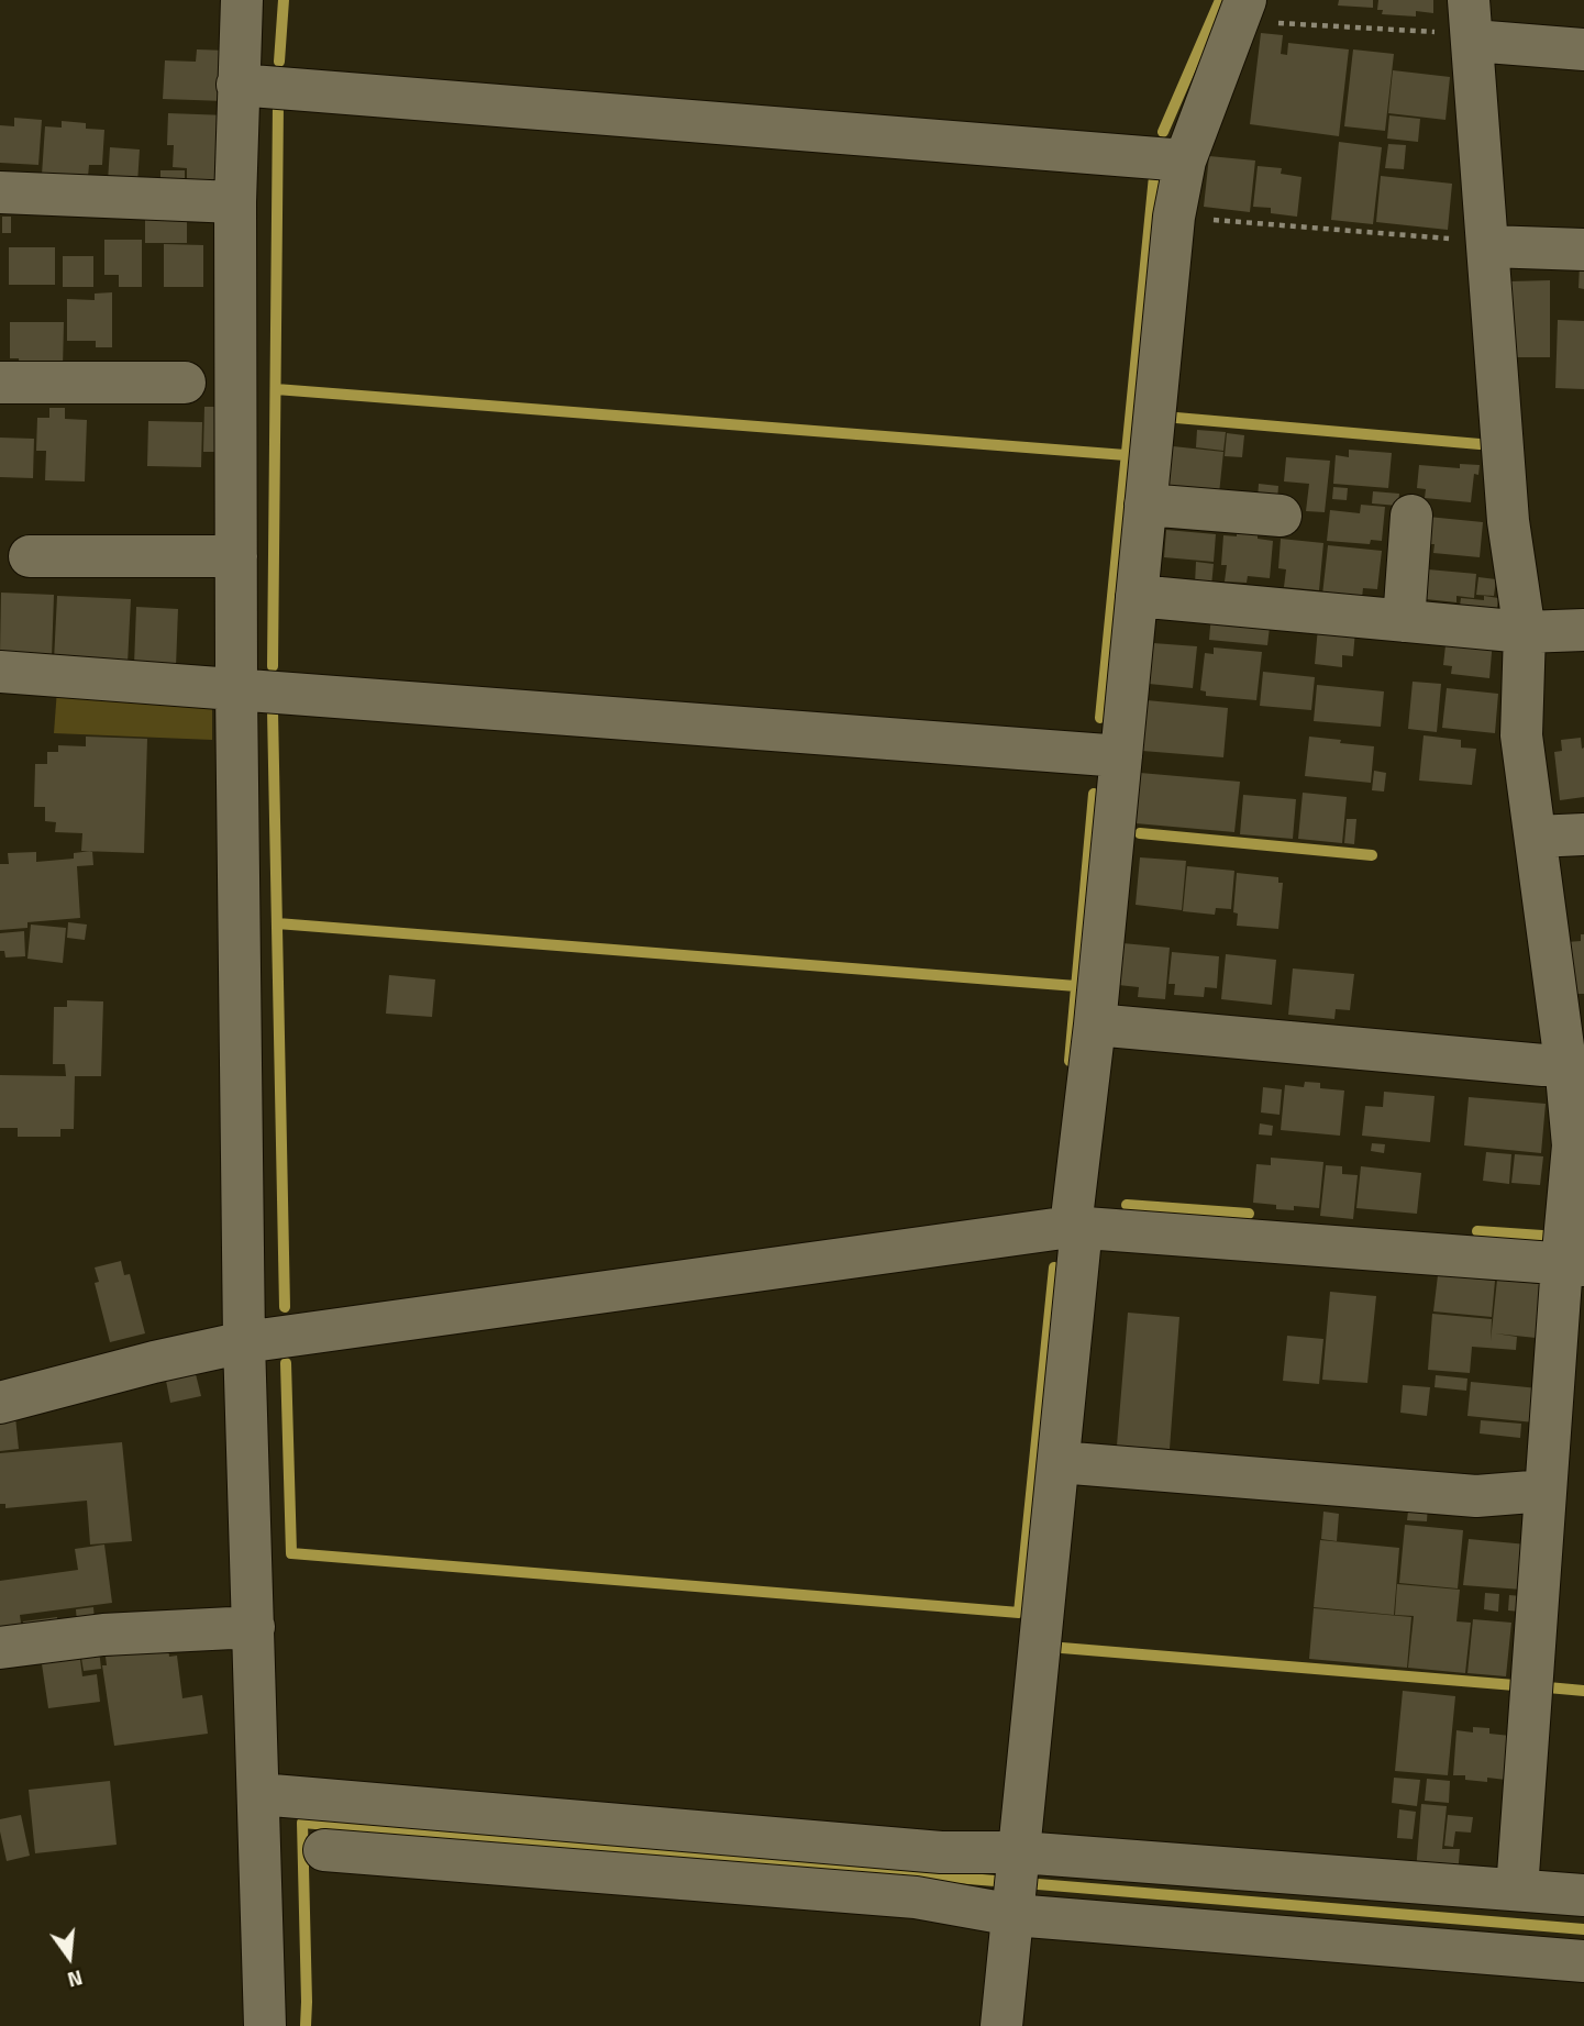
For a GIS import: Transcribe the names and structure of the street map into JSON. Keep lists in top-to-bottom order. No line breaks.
{"north":"bottom"}
